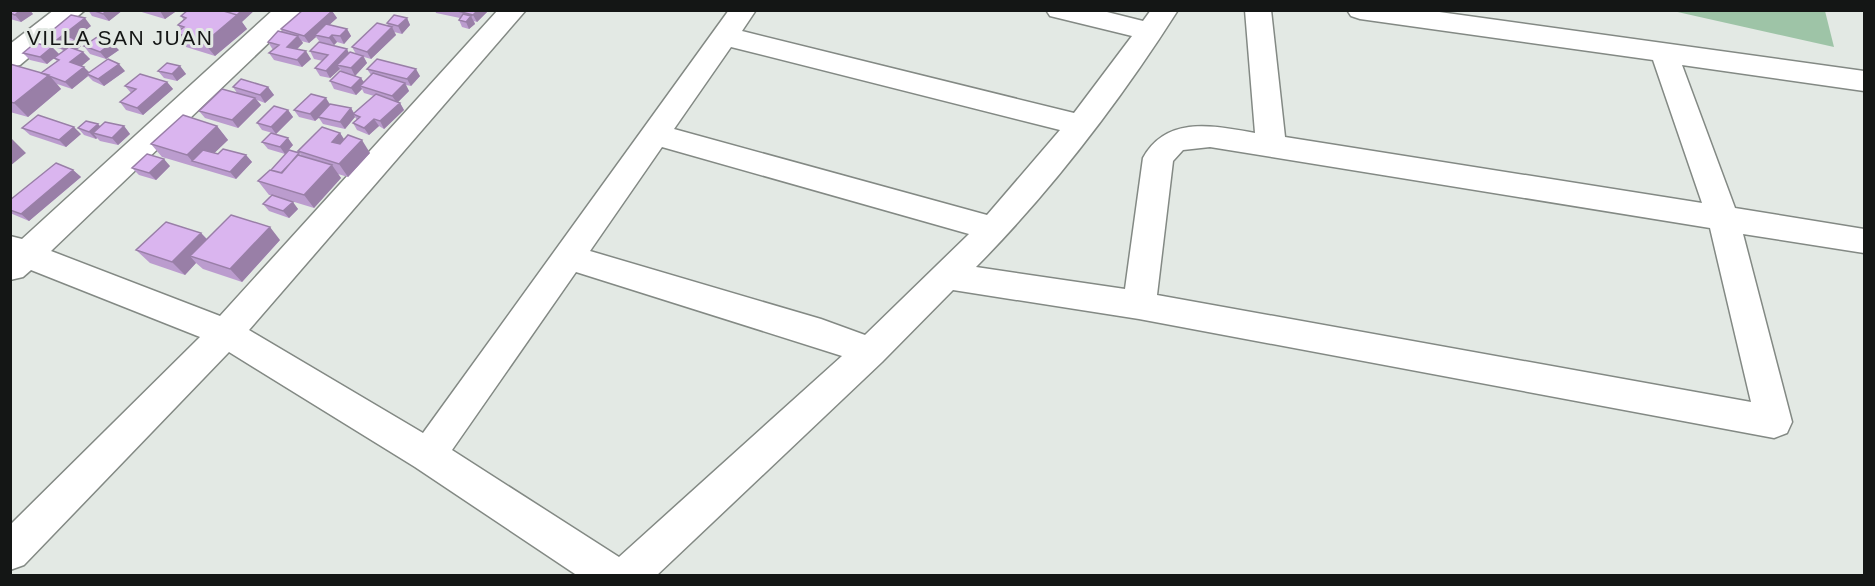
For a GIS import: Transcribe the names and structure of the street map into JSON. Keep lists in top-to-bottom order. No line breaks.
{"districts":["VILLA SAN JUAN"]}
